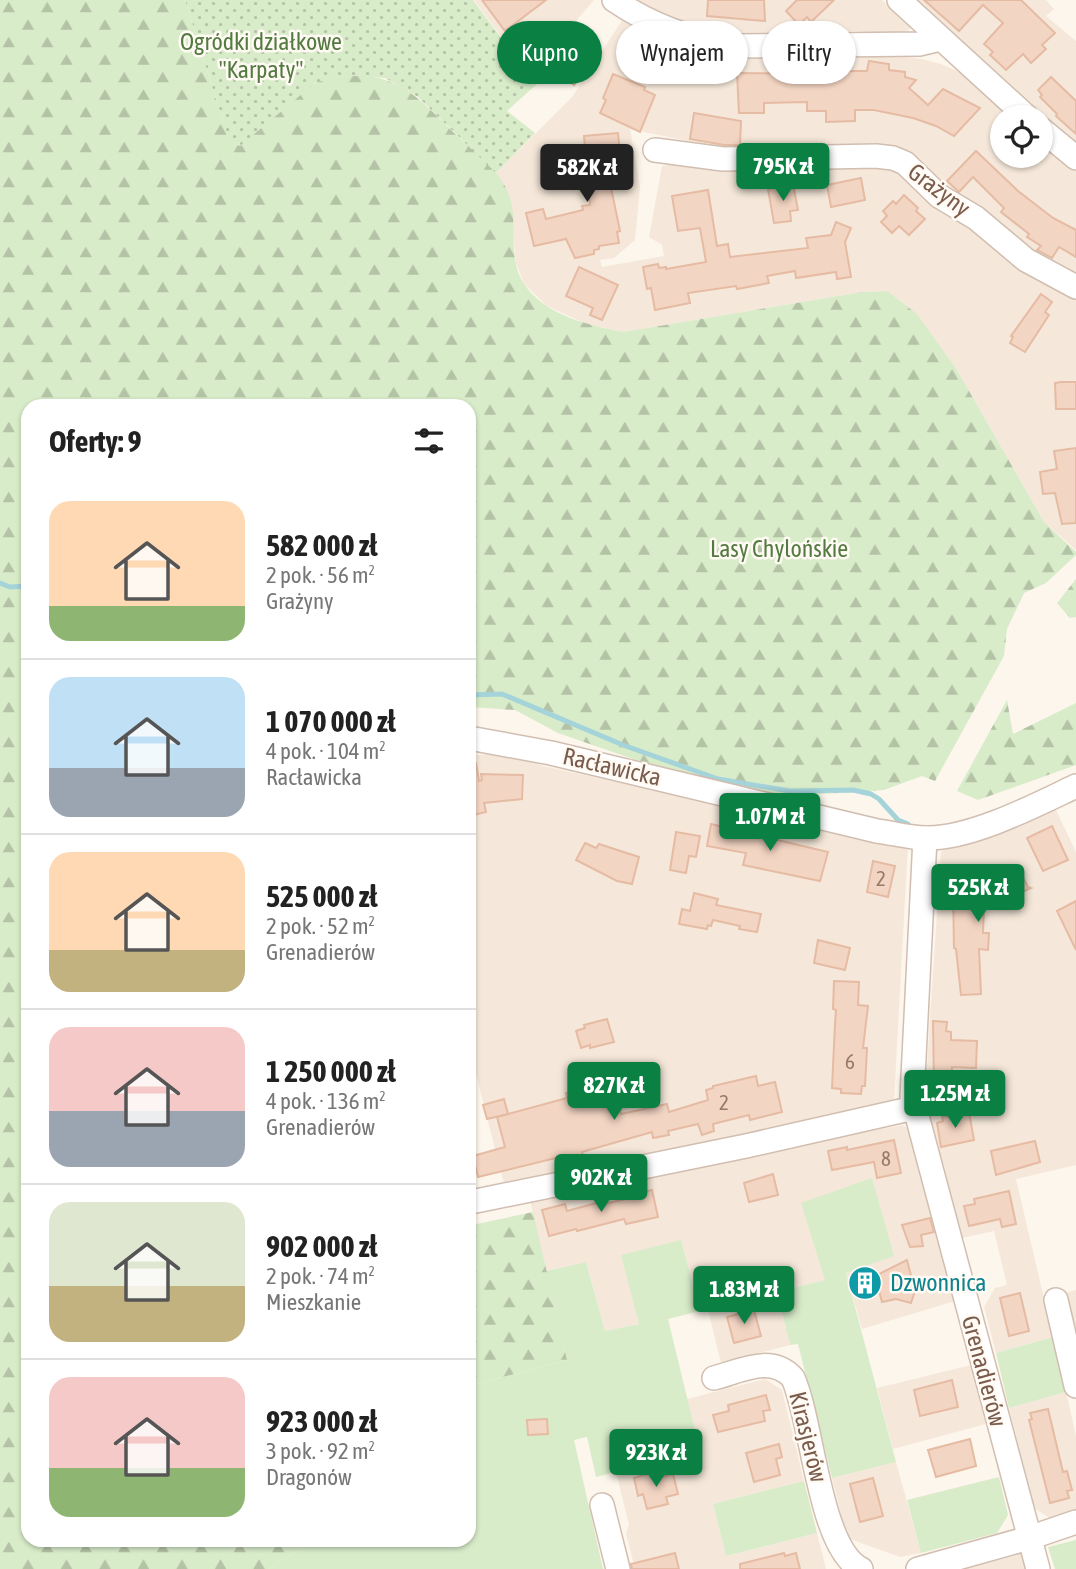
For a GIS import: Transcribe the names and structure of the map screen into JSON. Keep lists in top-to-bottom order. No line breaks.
{"streets":{"street":["Grażyny","Racławicka","Grenadierów","Kirasjerów"]},"crossings":[["Racławicka","Grenadierów"]],"parks":["Ogródki działkowe \"Karpaty\"","Lasy Chylońskie"],"places":{"building":["Dzwonnica"]},"house_numbers":["2","6","2","8"],"page":{"chip":["Kupno","Wynajem","Filtry"],"price":["795K zł","582K zł","1.07M zł","525K zł","827K zł","1.25M zł","902K zł","1.83M zł","923K zł"],"heading":"Oferty: 9","list":[{"name":"582 000 zł","note":"2 pok. · 56 m² · Grażyny"},{"name":"1 070 000 zł","note":"4 pok. · 104 m² · Racławicka"},{"name":"525 000 zł","note":"2 pok. · 52 m² · Grenadierów"},{"name":"1 250 000 zł","note":"4 pok. · 136 m² · Grenadierów"},{"name":"902 000 zł","note":"2 pok. · 74 m² · Mieszkanie"},{"name":"923 000 zł","note":"3 pok. · 92 m² · Dragonów"}]}}
